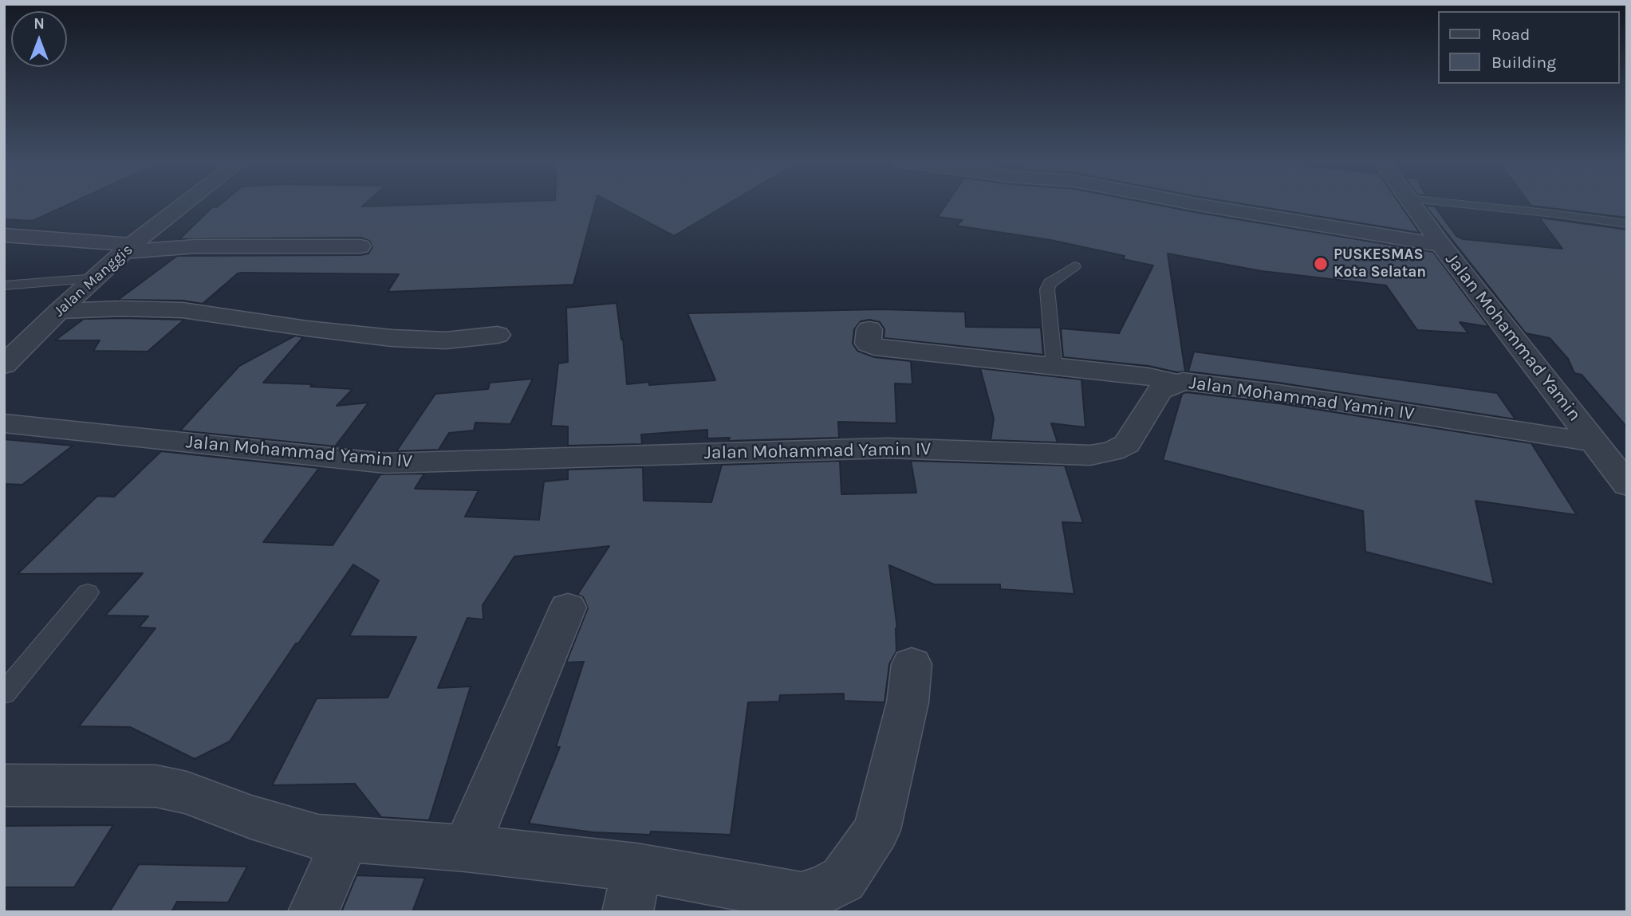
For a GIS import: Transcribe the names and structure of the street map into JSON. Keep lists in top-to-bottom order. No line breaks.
{"streets":{"street":["Jalan Manggis","Jalan Mohammad Yamin","Jalan Mohammad Yamin IV"]},"crossings":[["Jalan Mohammad Yamin","Jalan Mohammad Yamin IV"]],"places":["PUSKESMAS Kota Selatan"],"legend":["Road","Building"],"north":"top"}
